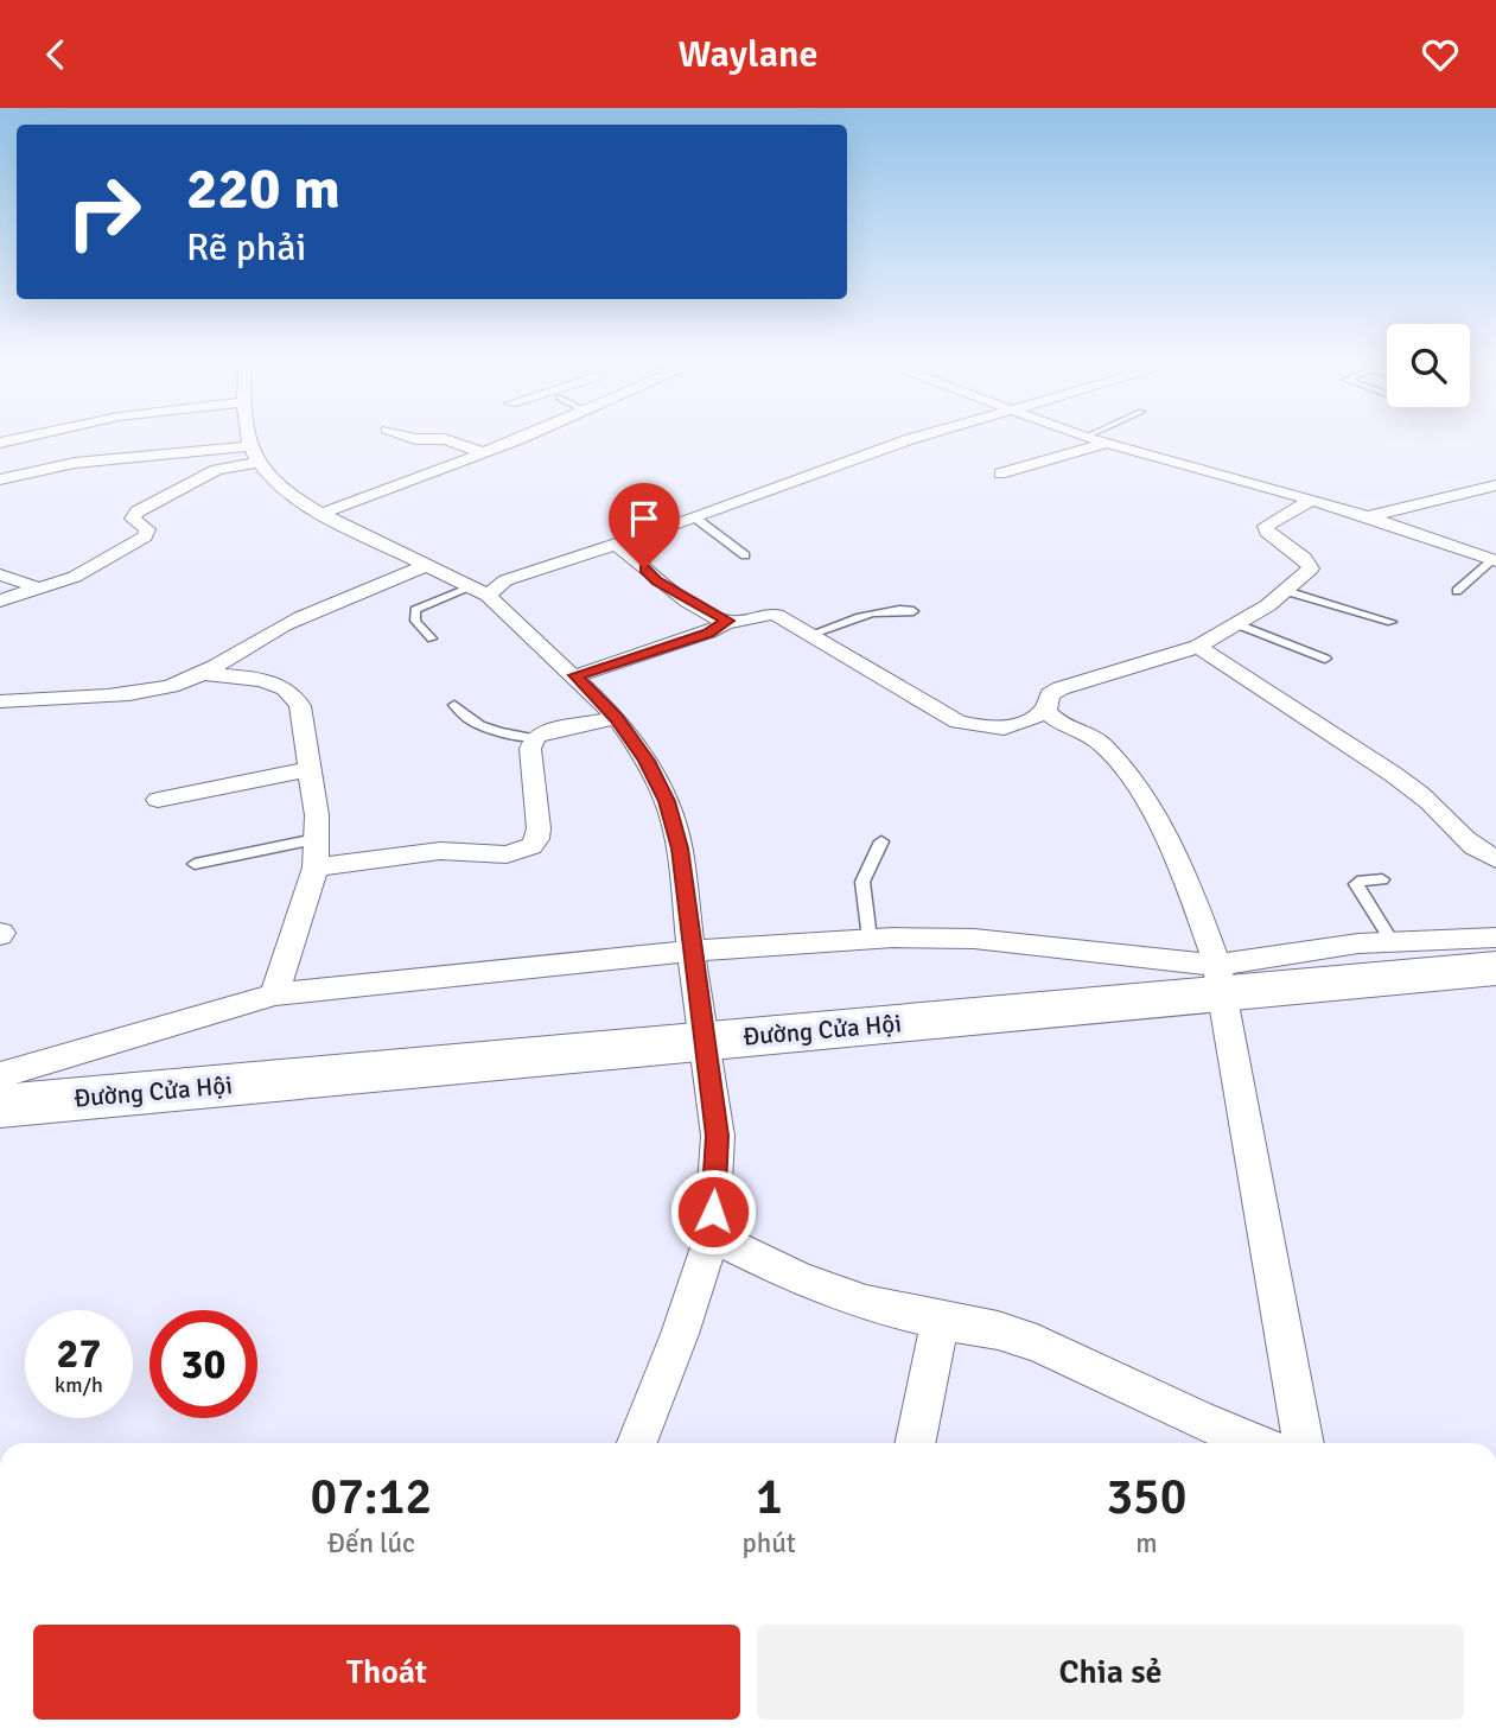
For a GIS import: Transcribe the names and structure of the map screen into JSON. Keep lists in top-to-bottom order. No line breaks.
{"streets":{"main road":["Đường Cửa Hội"]},"page":{"header":"Waylane","turn":["220 m","Rẽ phải"],"speed":"27 km/h","limit":"30","eta":["07:12","Đến lúc","1","phút","350","m"],"buttons":["Thoát","Chia sẻ"]}}
